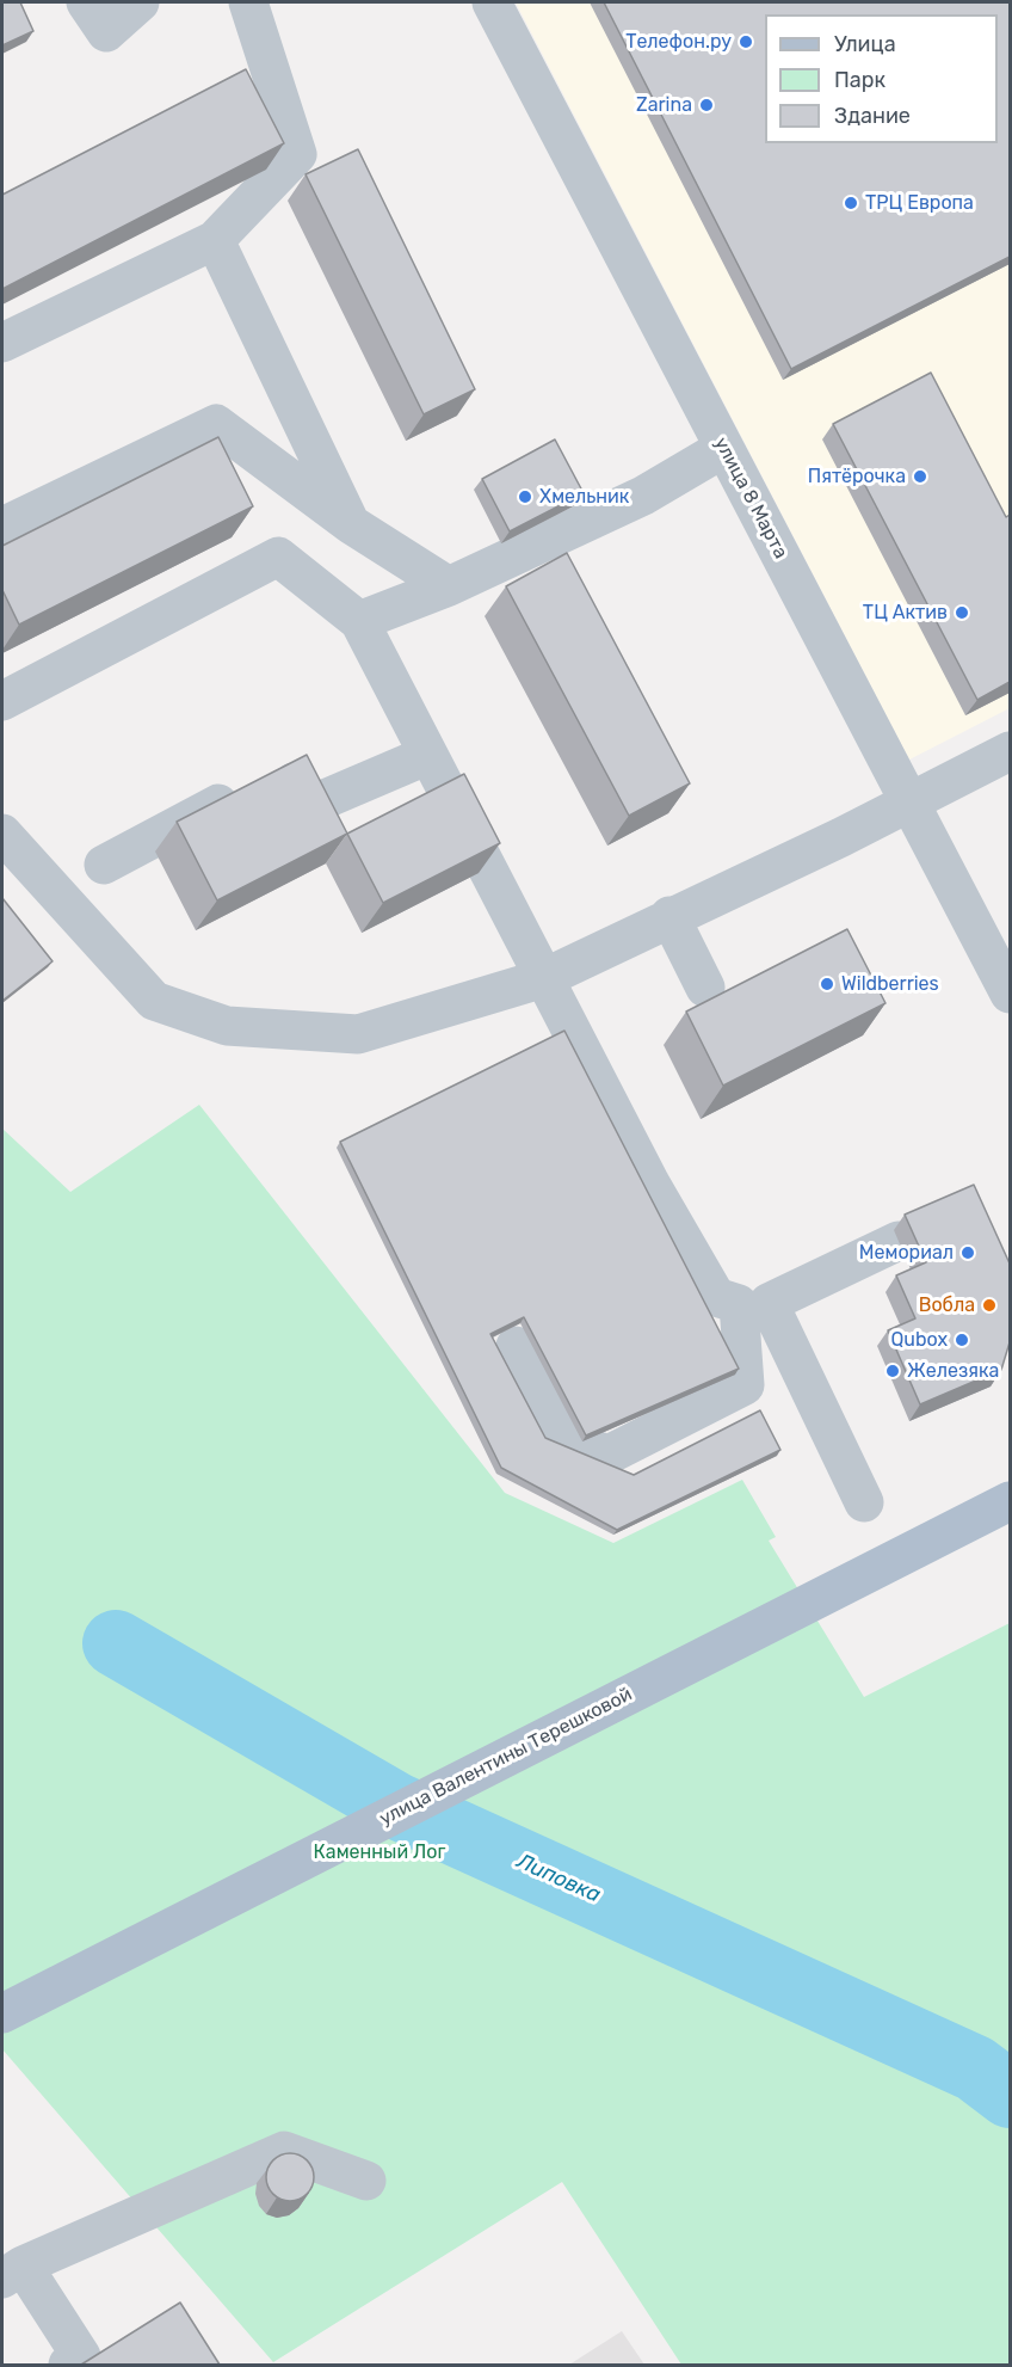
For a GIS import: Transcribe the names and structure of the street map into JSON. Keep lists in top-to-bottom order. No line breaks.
{"streets":{"main road":["улица Валентины Терешковой"],"street":["улица 8 Марта"]},"water":["Липовка"],"parks":["Каменный Лог"],"places":["Телефон.ру","Zarina","ТРЦ Европа","Пятёрочка","Хмельник","ТЦ Актив","Wildberries","Мемориал","Вобла","Qubox","Железяка"],"legend":["Улица","Парк","Здание"]}
